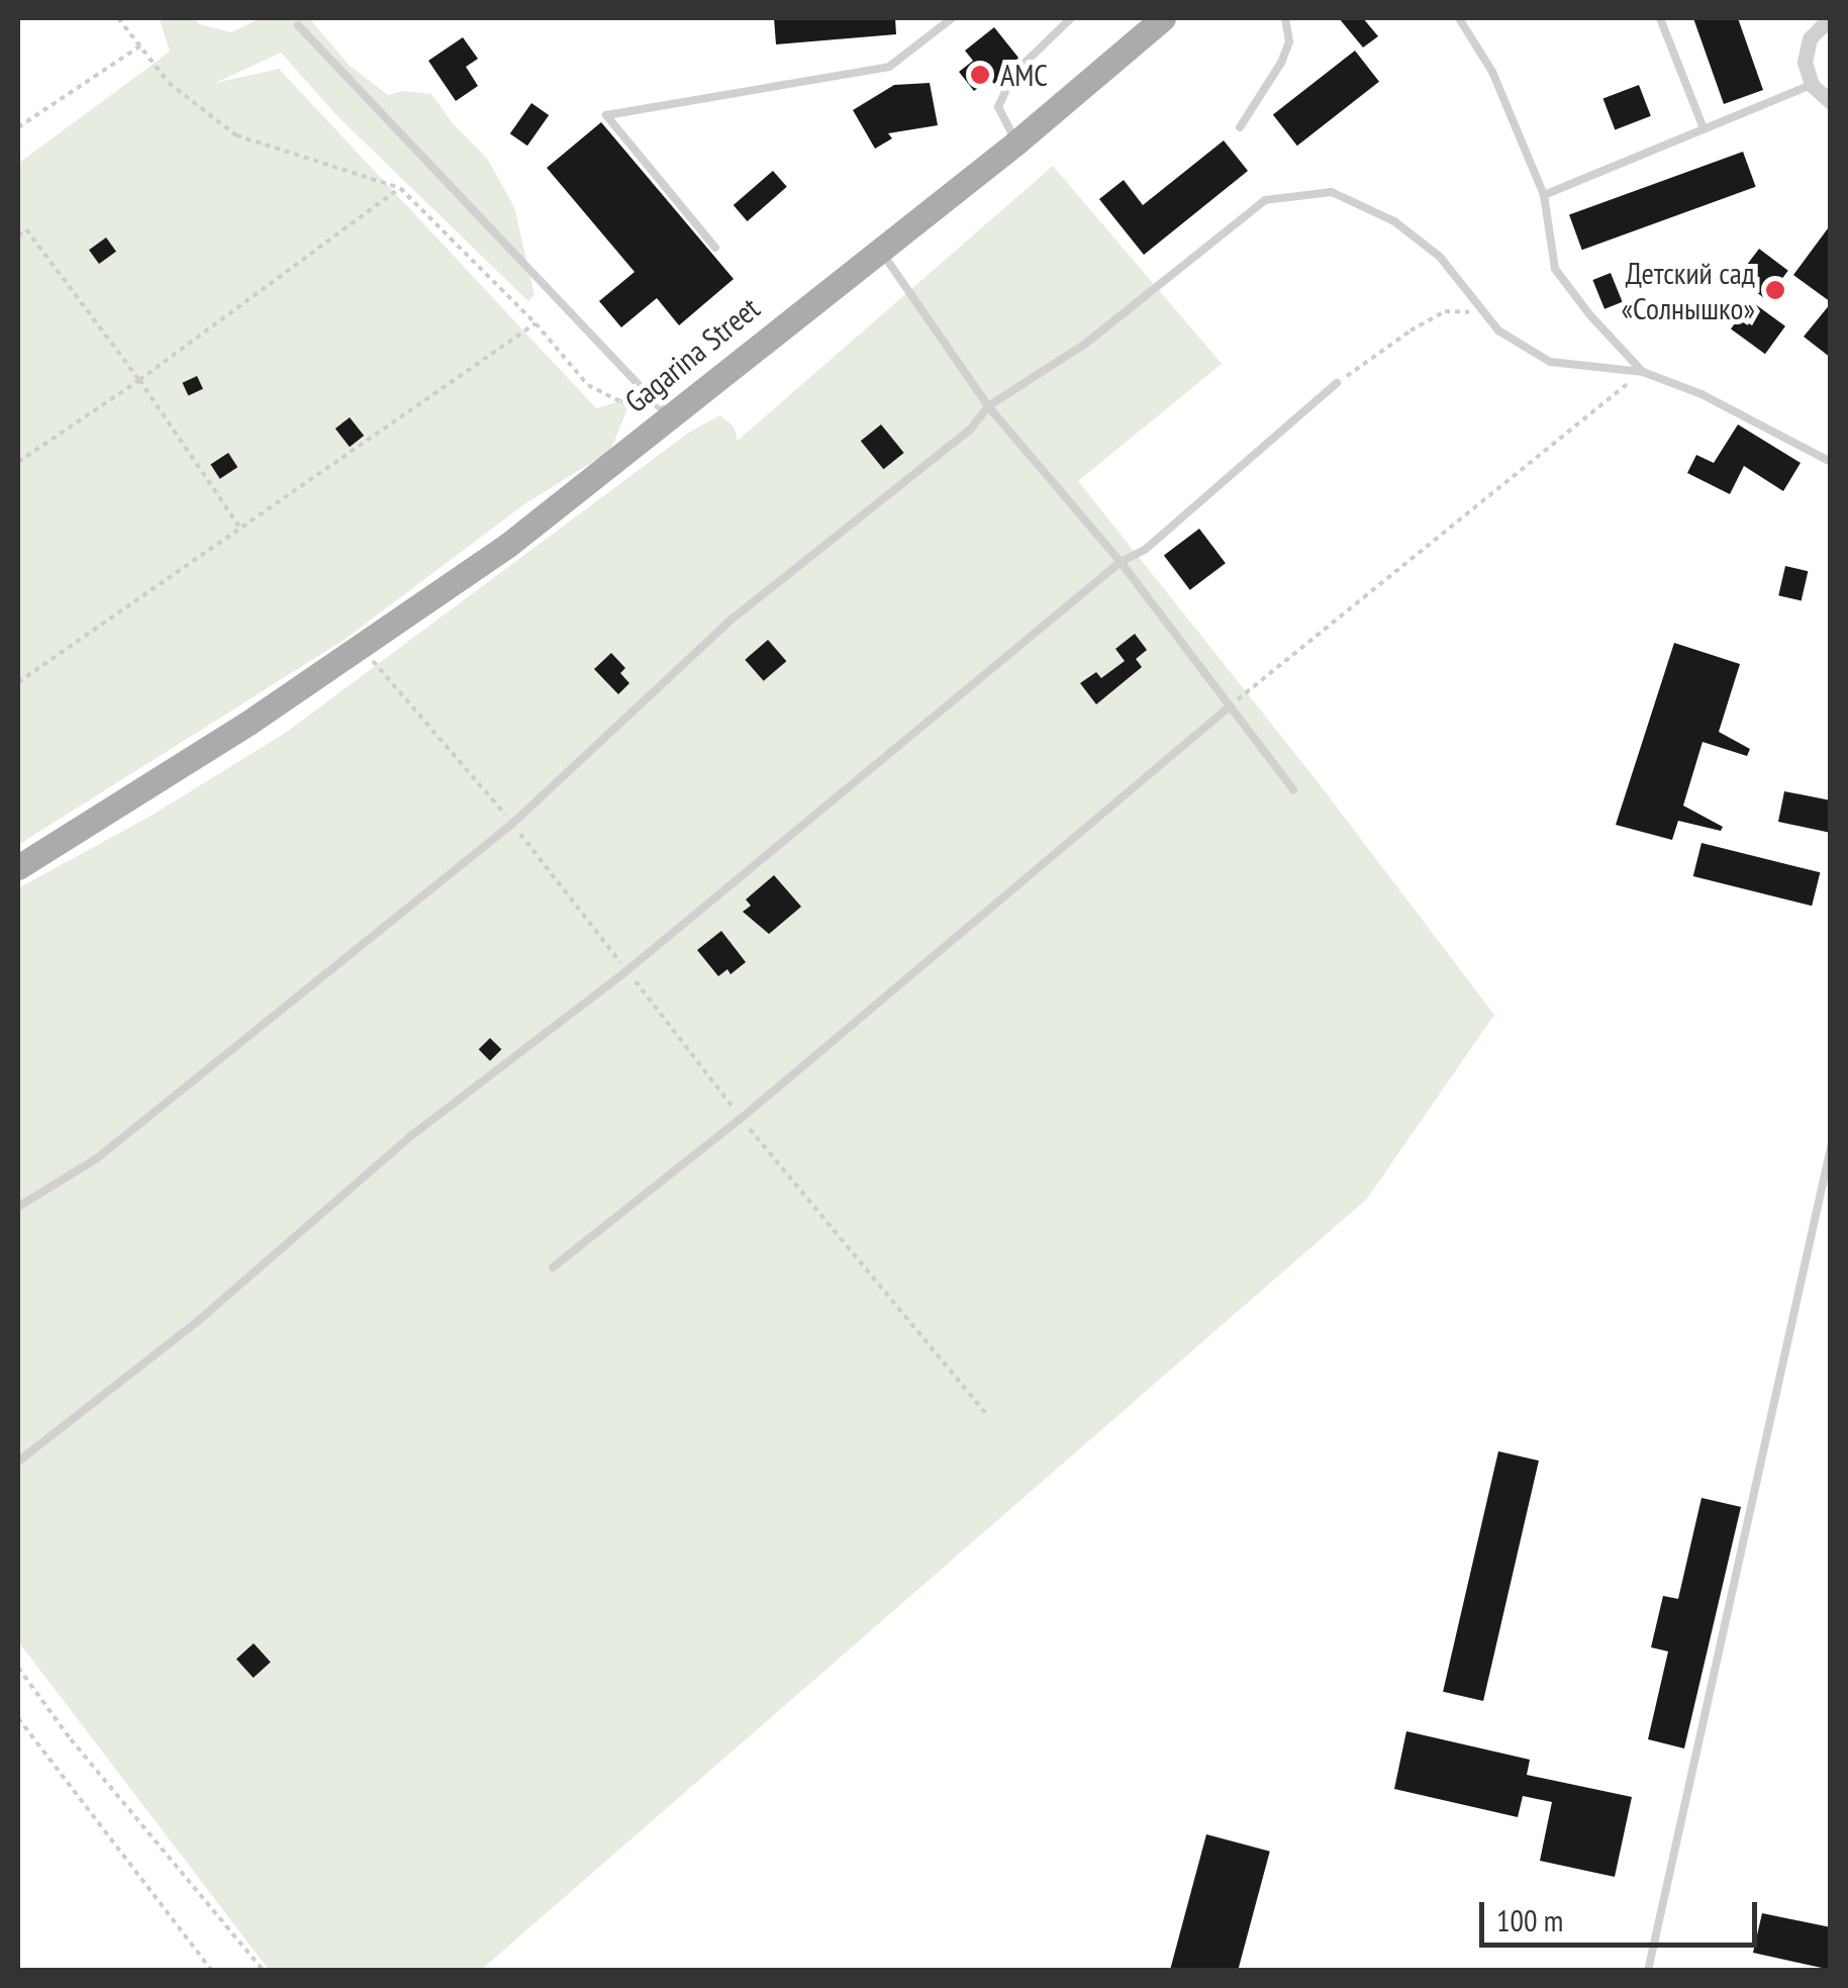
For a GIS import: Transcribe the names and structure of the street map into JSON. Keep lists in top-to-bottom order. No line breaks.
{"streets":{"main road":["Gagarina Street"]},"places":["AMC","Детский сад «Солнышко»"],"scale_bar":"100 m"}
